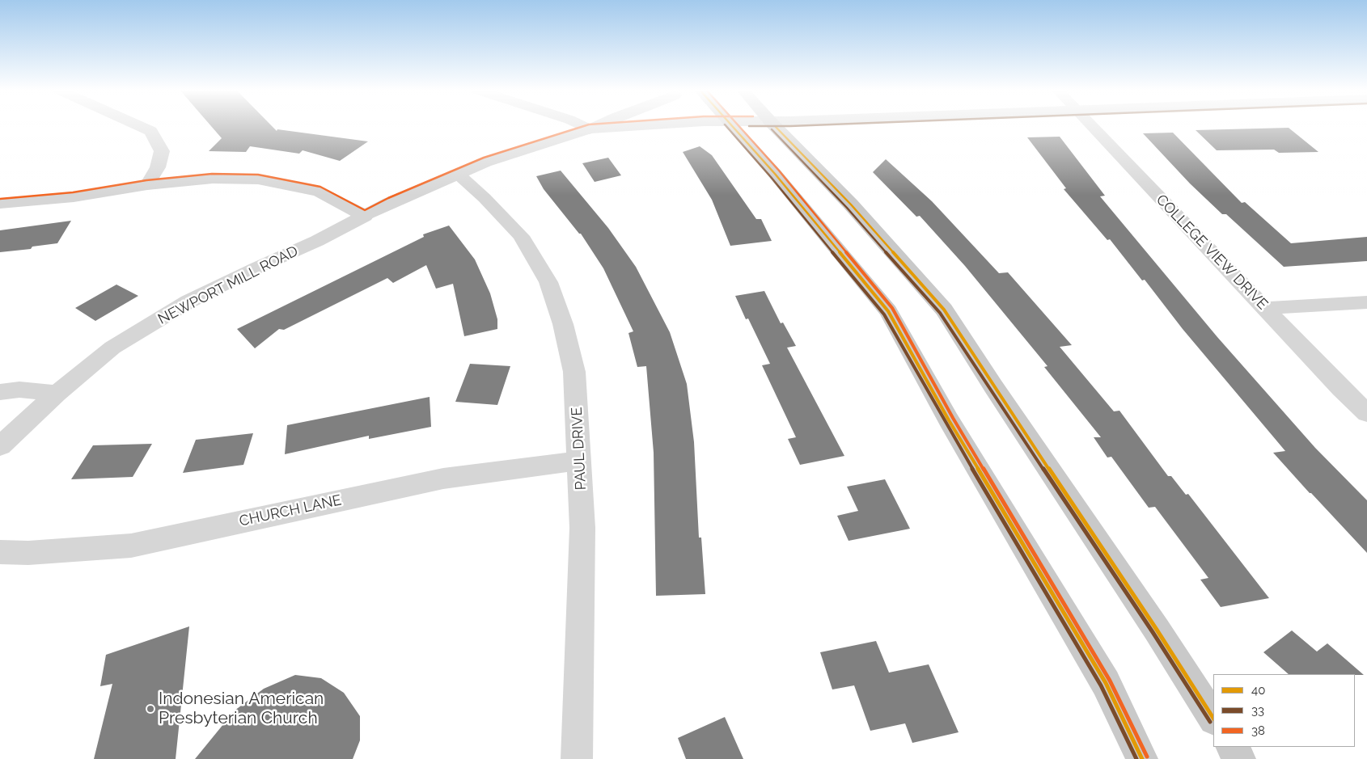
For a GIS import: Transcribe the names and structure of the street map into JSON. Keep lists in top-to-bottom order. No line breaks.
{"streets":{"street":["COLLEGE VIEW DRIVE","NEWPORT MILL ROAD","PAUL DRIVE","CHURCH LANE"]},"crossings":[["NEWPORT MILL ROAD","PAUL DRIVE"],["PAUL DRIVE","CHURCH LANE"]],"places":["Indonesian American Presbyterian Church"],"lines":["transit line 40","transit line 33","transit line 38"],"legend":["40","33","38"]}
